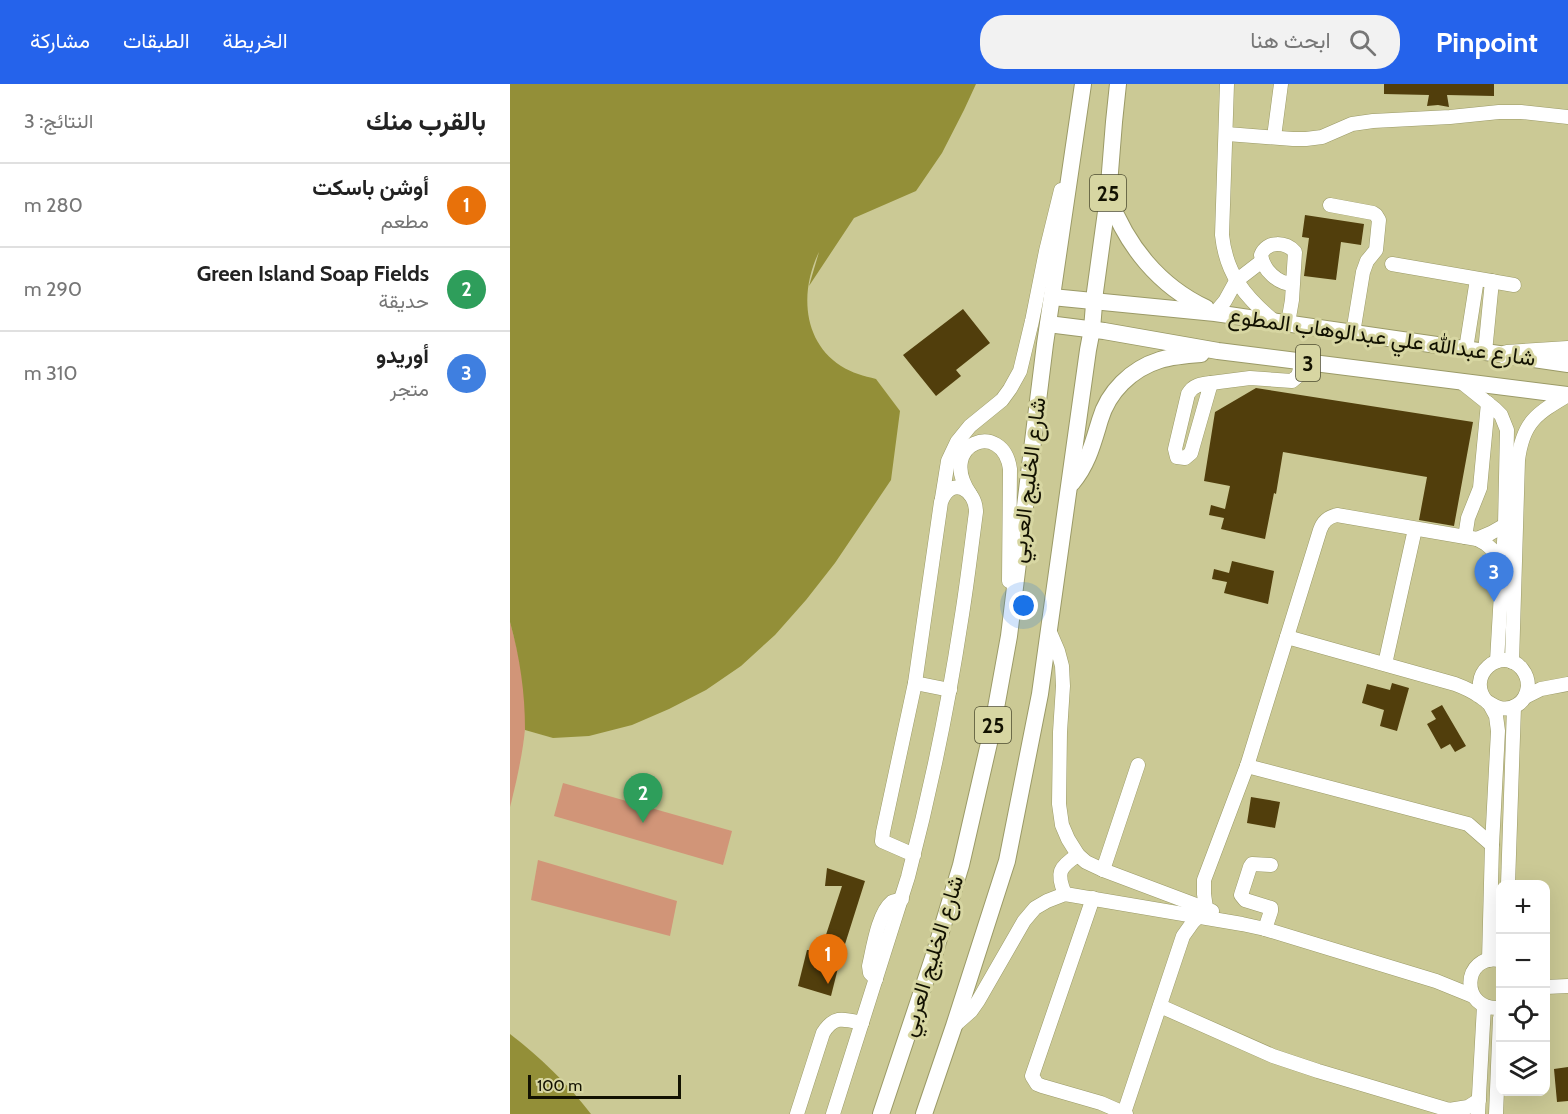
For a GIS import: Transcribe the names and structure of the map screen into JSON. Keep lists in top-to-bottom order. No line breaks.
{"streets":{"main road":["25","شارع عبدالله علي عبدالوهاب المطوع","3","شارع الخليج العربي"]},"crossings":[["شارع عبدالله علي عبدالوهاب المطوع","شارع الخليج العربي"]],"scale_bar":"100 m","page":{"header":"Pinpoint","search":"ابحث هنا","nav":["الخريطة","الطبقات","مشاركة"],"heading":["بالقرب منك","النتائج: 3"],"list":[{"mark":"1","name":"أوشن باسكت","note":"مطعم","value":"280 m"},{"mark":"2","name":"Green Island Soap Fields","note":"حديقة","value":"290 m"},{"mark":"3","name":"أوريدو","note":"متجر","value":"310 m"}],"pins":["3","2","1"],"map_buttons":["+","−"],"scale":"100 m"}}
